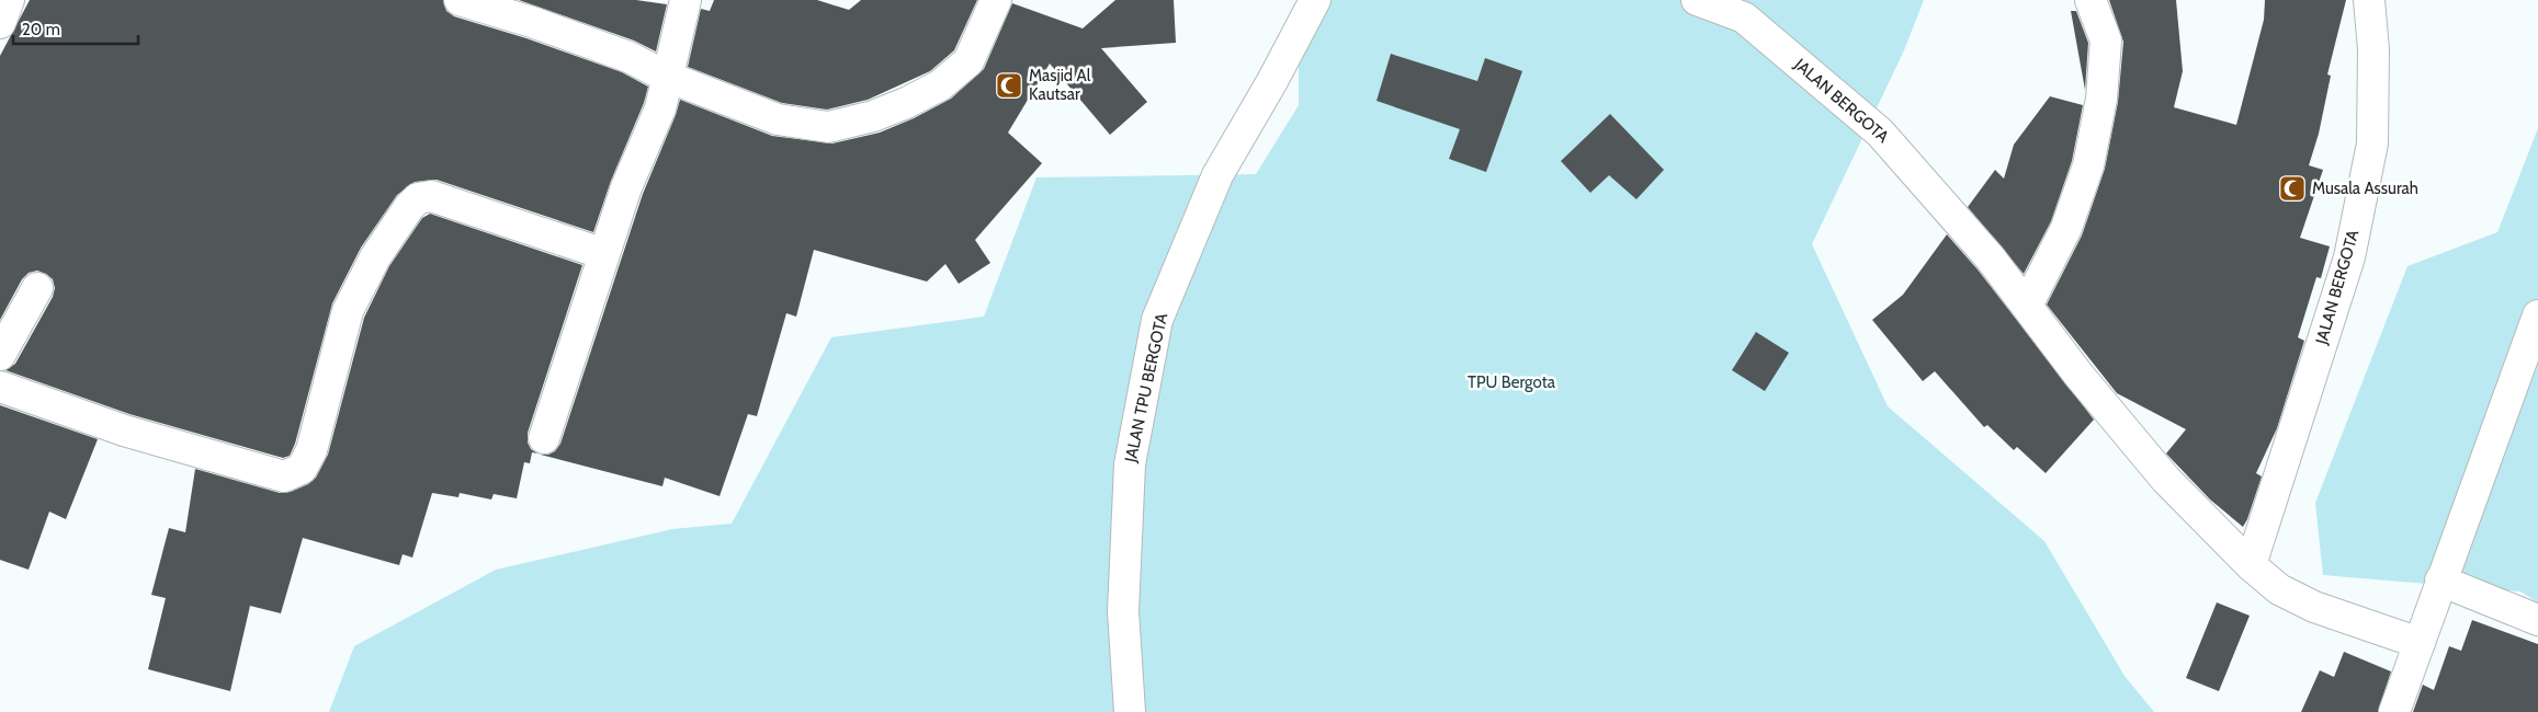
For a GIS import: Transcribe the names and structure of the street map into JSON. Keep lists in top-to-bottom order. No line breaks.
{"streets":{"street":["JALAN BERGOTA","JALAN TPU BERGOTA"]},"parks":["TPU Bergota"],"places":{"mosque":["Masjid Al Kautsar","Musala Assurah"]},"scale_bar":"20 m"}
